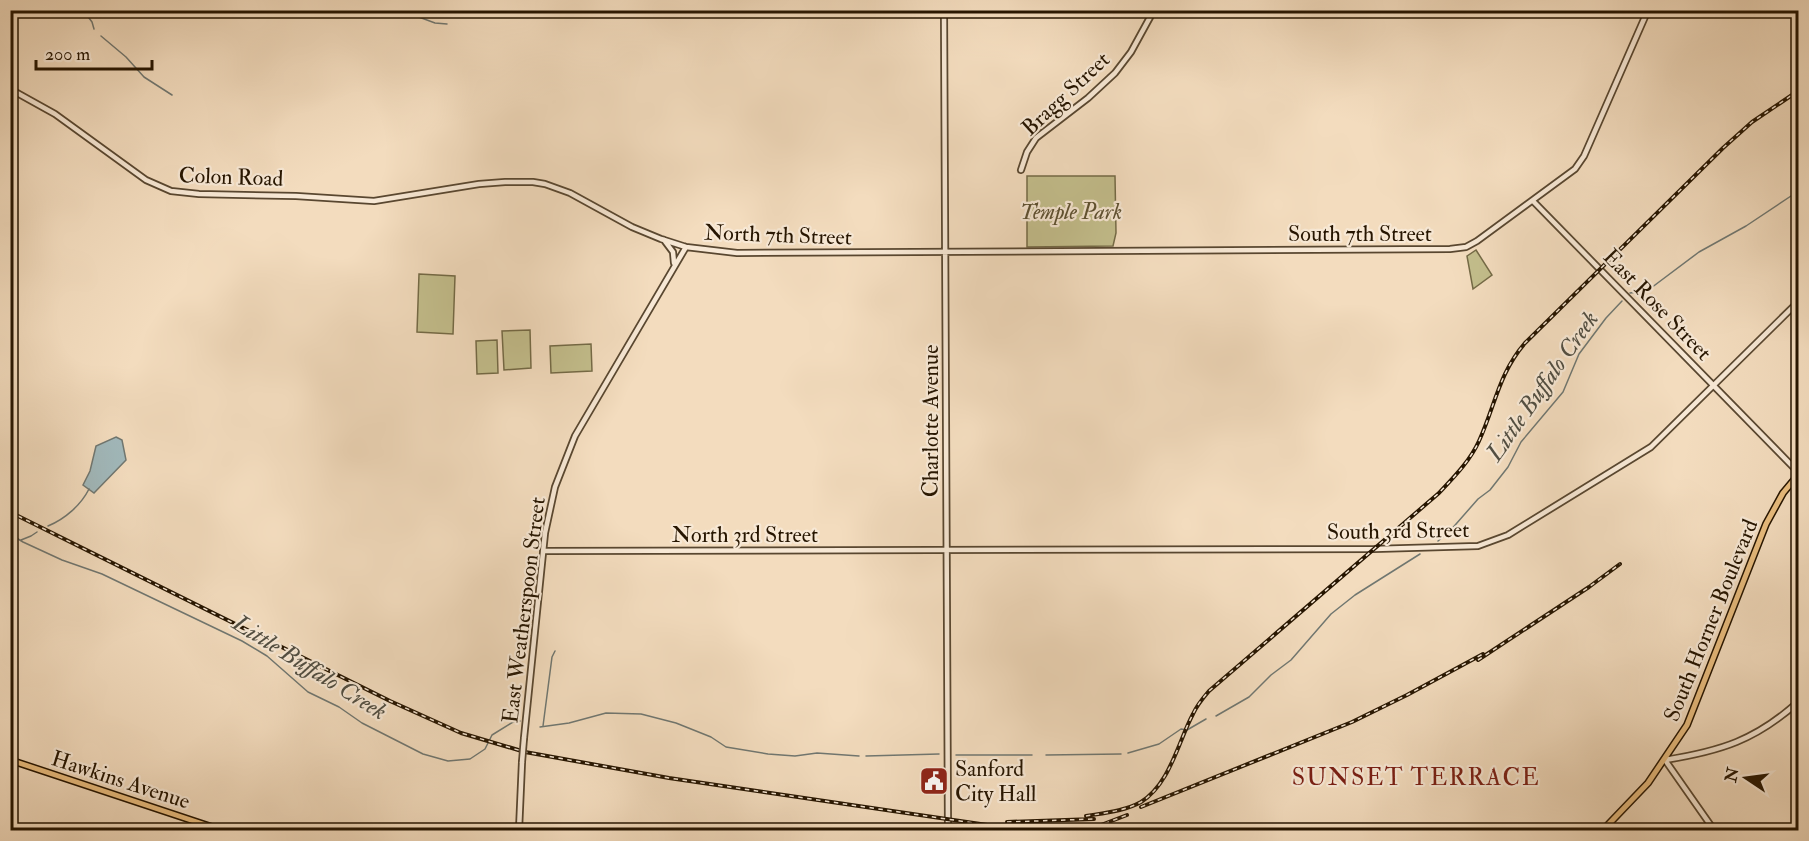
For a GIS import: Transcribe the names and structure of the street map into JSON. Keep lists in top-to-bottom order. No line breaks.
{"streets":{"main road":["South Horner Boulevard","Hawkins Avenue"],"street":["Bragg Street","Colon Road","South 7th Street","North 7th Street","East Rose Street","Charlotte Avenue","South 3rd Street","North 3rd Street","East Weatherspoon Street"]},"crossings":[["Colon Road","North 7th Street"],["South 7th Street","North 7th Street"],["South 7th Street","East Rose Street"],["South 7th Street","Charlotte Avenue"],["North 7th Street","Charlotte Avenue"],["North 7th Street","East Weatherspoon Street"],["East Rose Street","South 3rd Street"],["East Rose Street","South Horner Boulevard"],["Charlotte Avenue","South 3rd Street"],["Charlotte Avenue","North 3rd Street"],["South 3rd Street","North 3rd Street"],["North 3rd Street","East Weatherspoon Street"]],"districts":["SUNSET TERRACE"],"water":["Little Buffalo Creek"],"parks":["Temple Park"],"places":{"public building":["Sanford City Hall"]},"scale_bar":"200 m","north":"left"}
